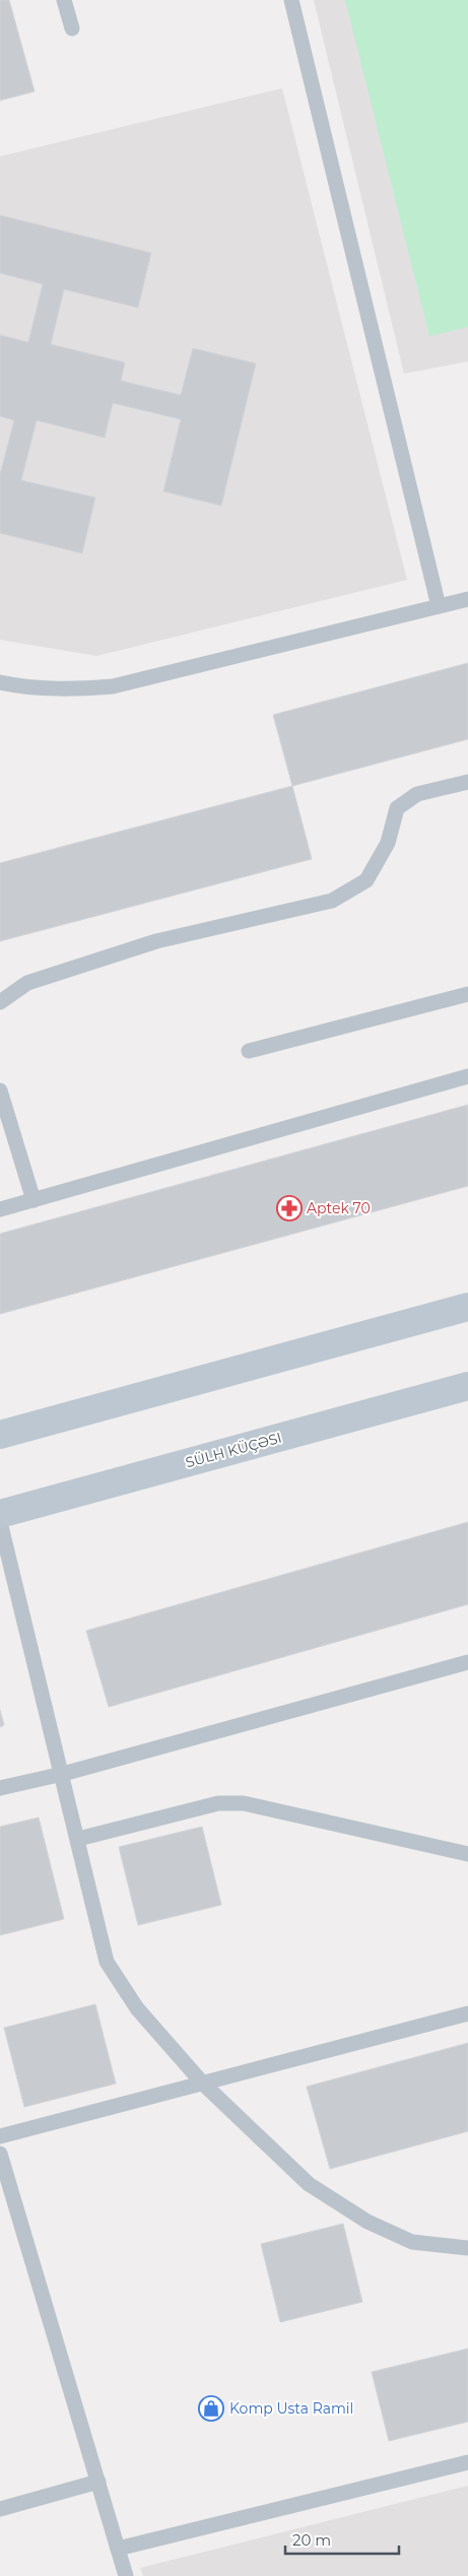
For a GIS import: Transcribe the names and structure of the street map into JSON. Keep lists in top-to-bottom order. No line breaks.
{"streets":{"main road":["SÜLH KÜÇƏSI"]},"places":{"pharmacy":["Aptek 70"],"shop":["Komp Usta Ramil"]},"scale_bar":"20 m"}
